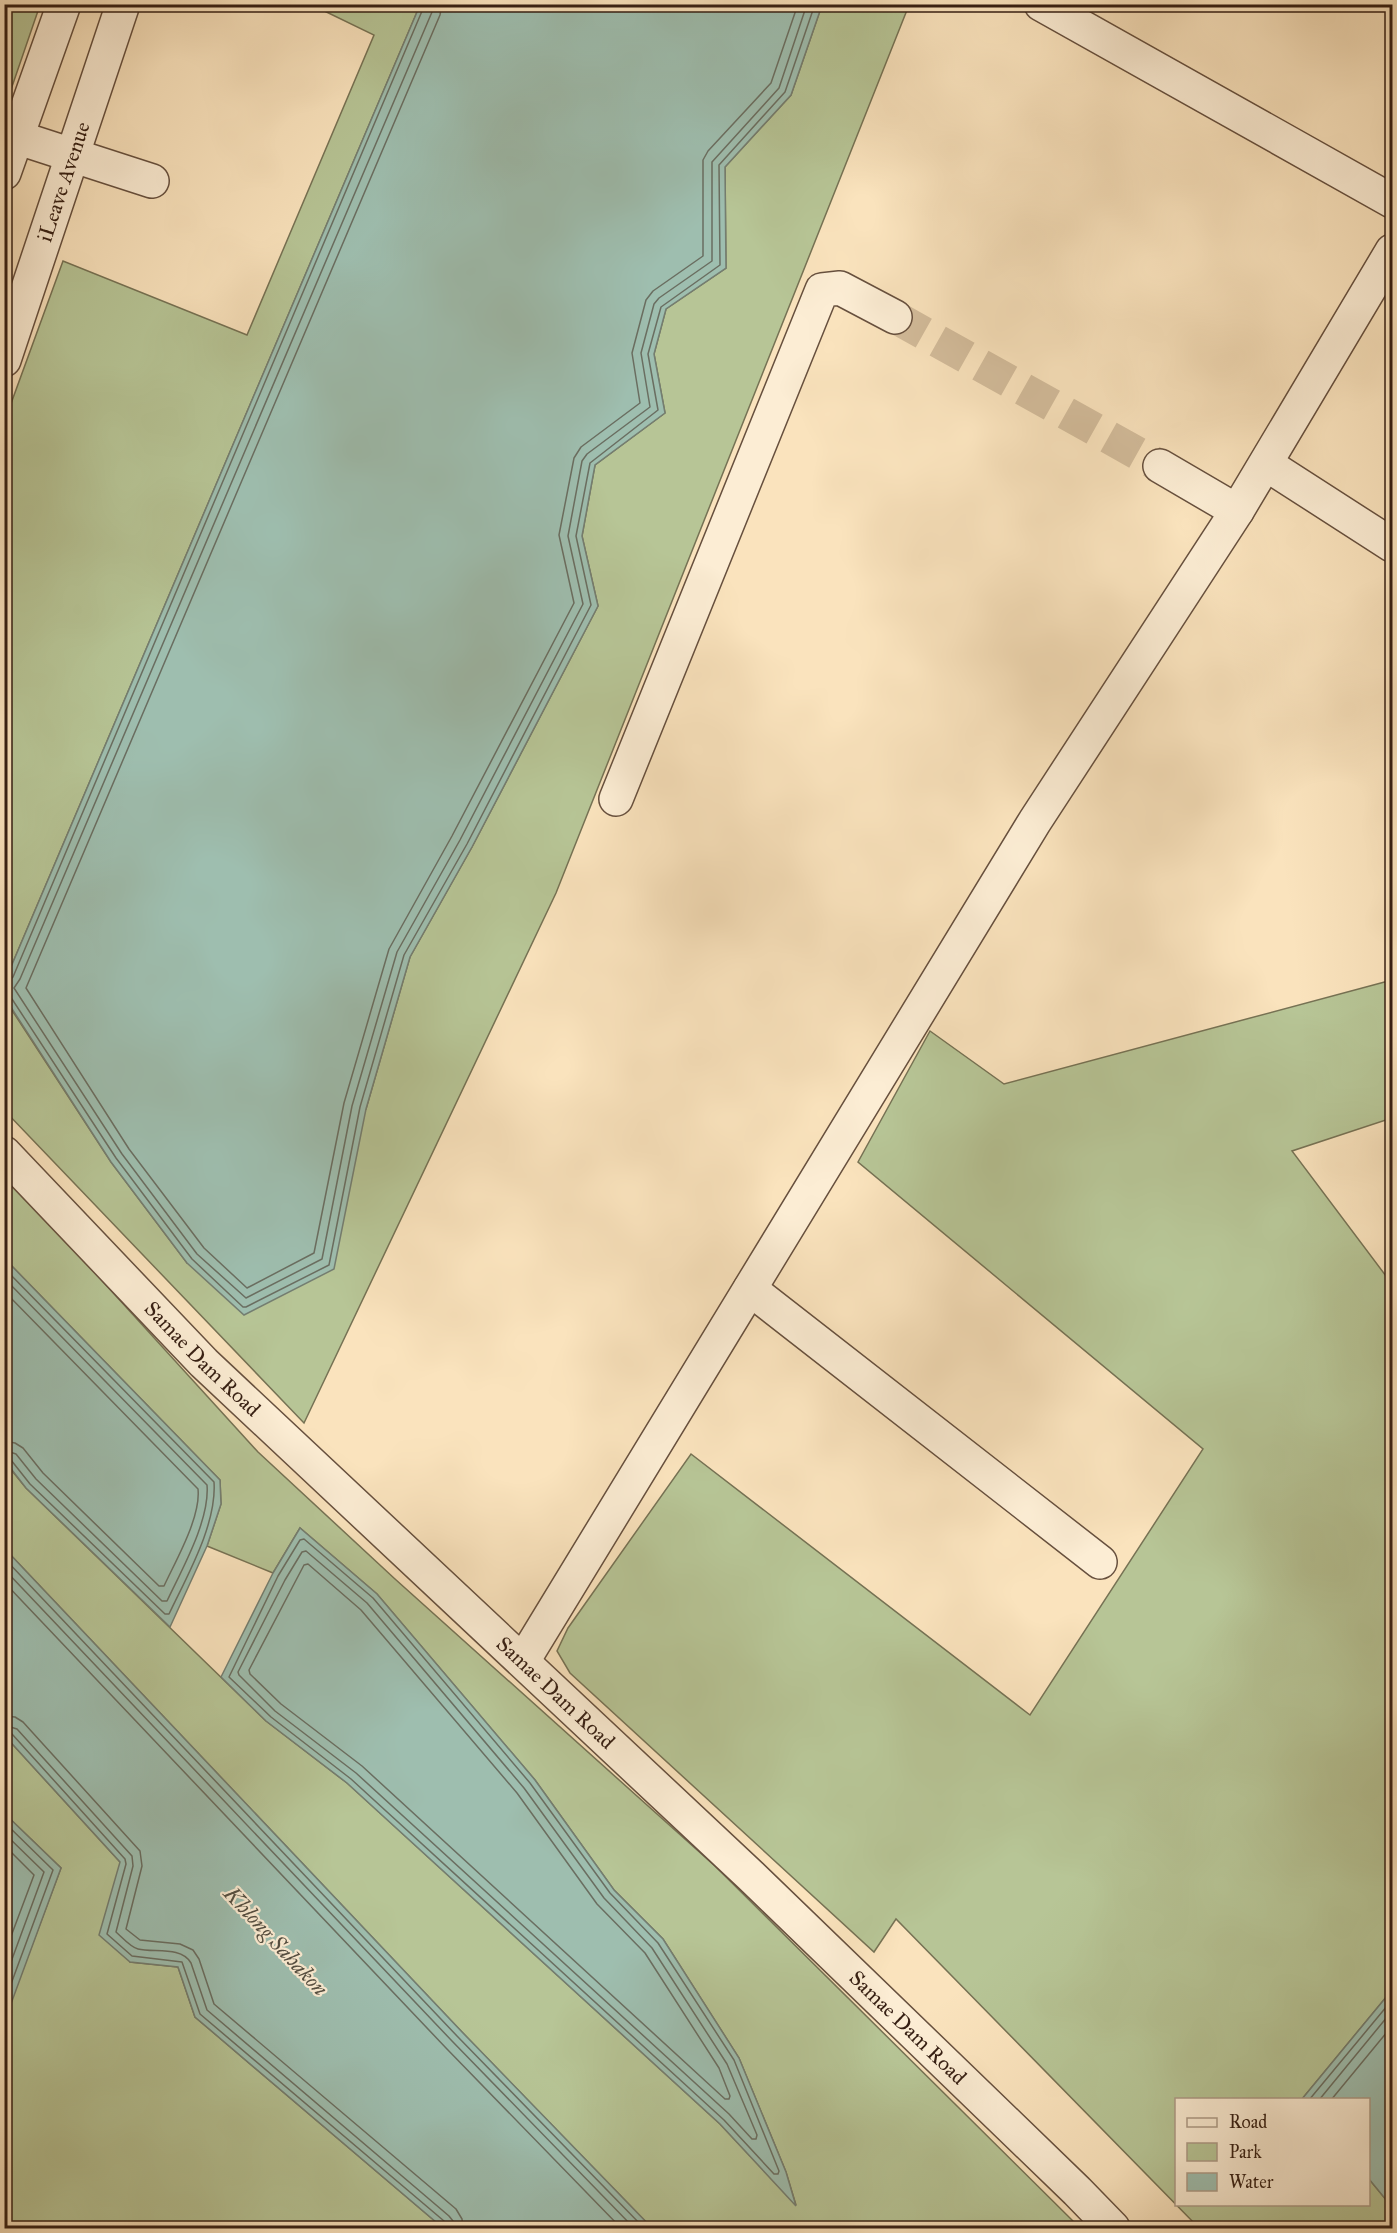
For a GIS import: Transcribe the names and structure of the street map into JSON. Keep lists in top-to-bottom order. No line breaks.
{"streets":{"street":["iLeave Avenue","Samae Dam Road"]},"water":["Khlong Sahakon"],"legend":["Road","Park","Water"]}
